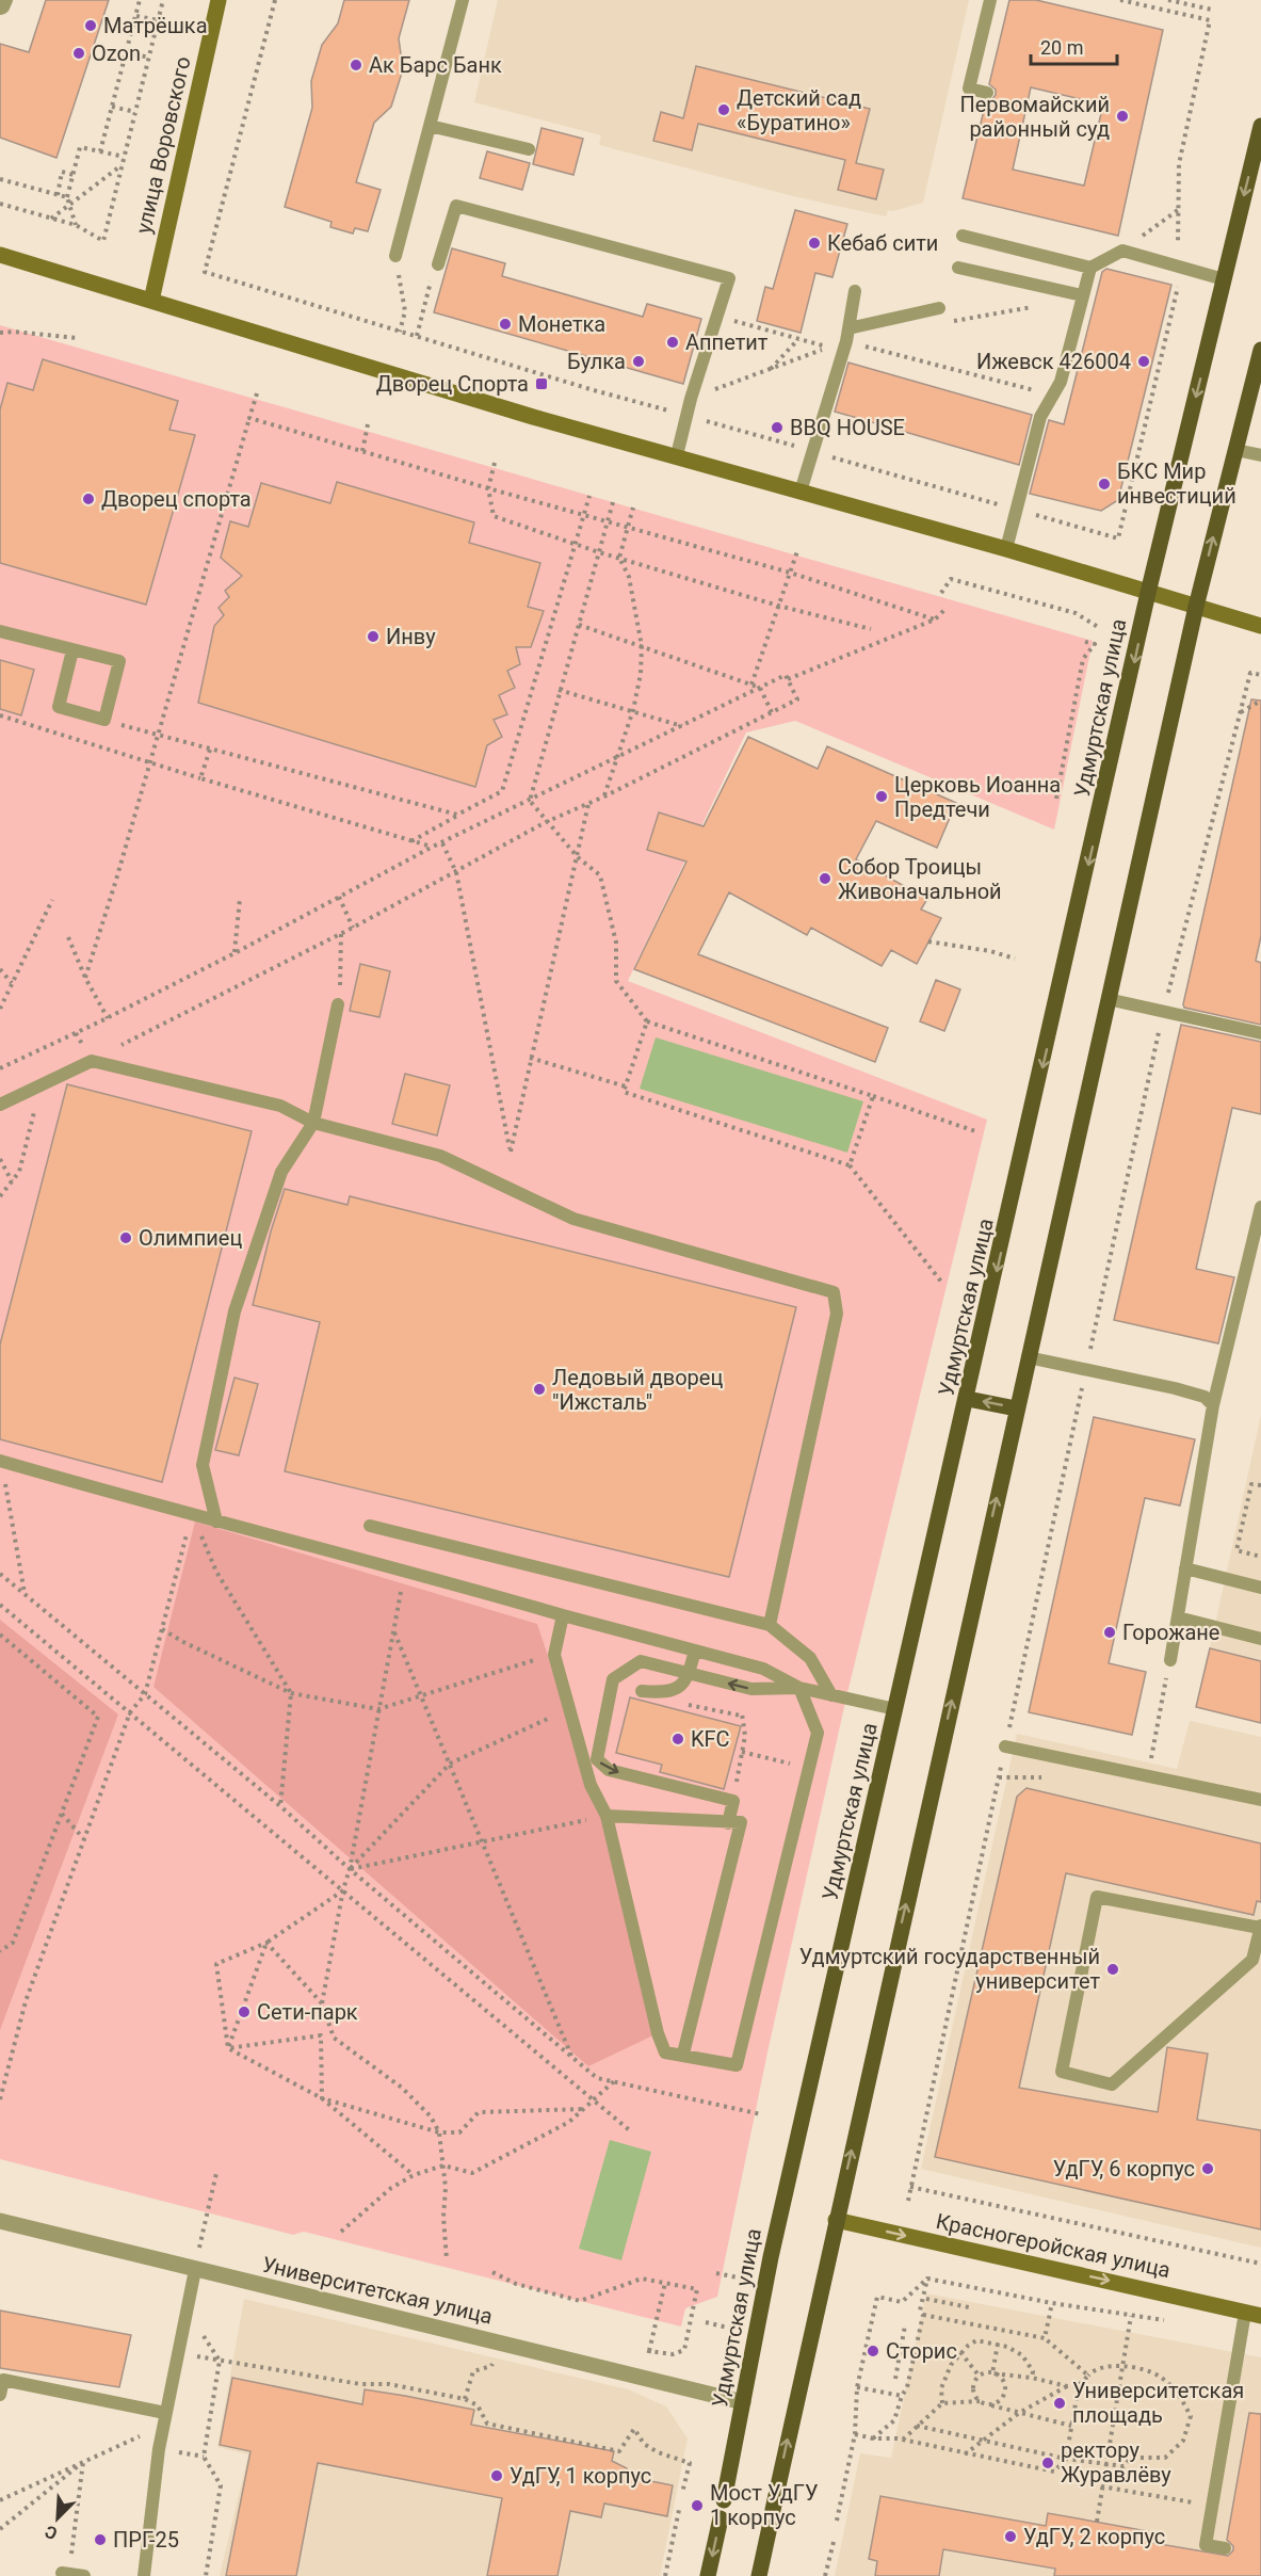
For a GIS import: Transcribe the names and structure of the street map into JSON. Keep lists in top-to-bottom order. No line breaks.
{"streets":{"main road":["улица Воровского","Удмуртская улица","Красногеройская улица"],"street":["Университетская улица"]},"crossings":[["Удмуртская улица","Университетская улица"]],"one_way":["Красногеройская улица"],"places":{"other":["Матрёшка","Ozon","Ак Барс Банк","Детский сад «Буратино»","Первомайский районный суд","Кебаб сити","Монетка","Аппетит","Булка","Ижевск 426004","BBQ HOUSE","БКС Мир инвестиций","Дворец спорта","Инву","Церковь Иоанна Предтечи","Собор Троицы Живоначальной","Олимпиец","Ледовый дворец \"Ижсталь\"","Горожане","KFC","Удмуртский государственный университет","Сети-парк","УдГУ, 6 корпус","Сторис","Университетская площадь","ректору Журавлёву","УдГУ, 1 корпус","Мост УдГУ 1 корпус","УдГУ, 2 корпус","ПРГ-25"],"transit":["Дворец Спорта"]},"scale_bar":"20 m","north":"bottom left"}
